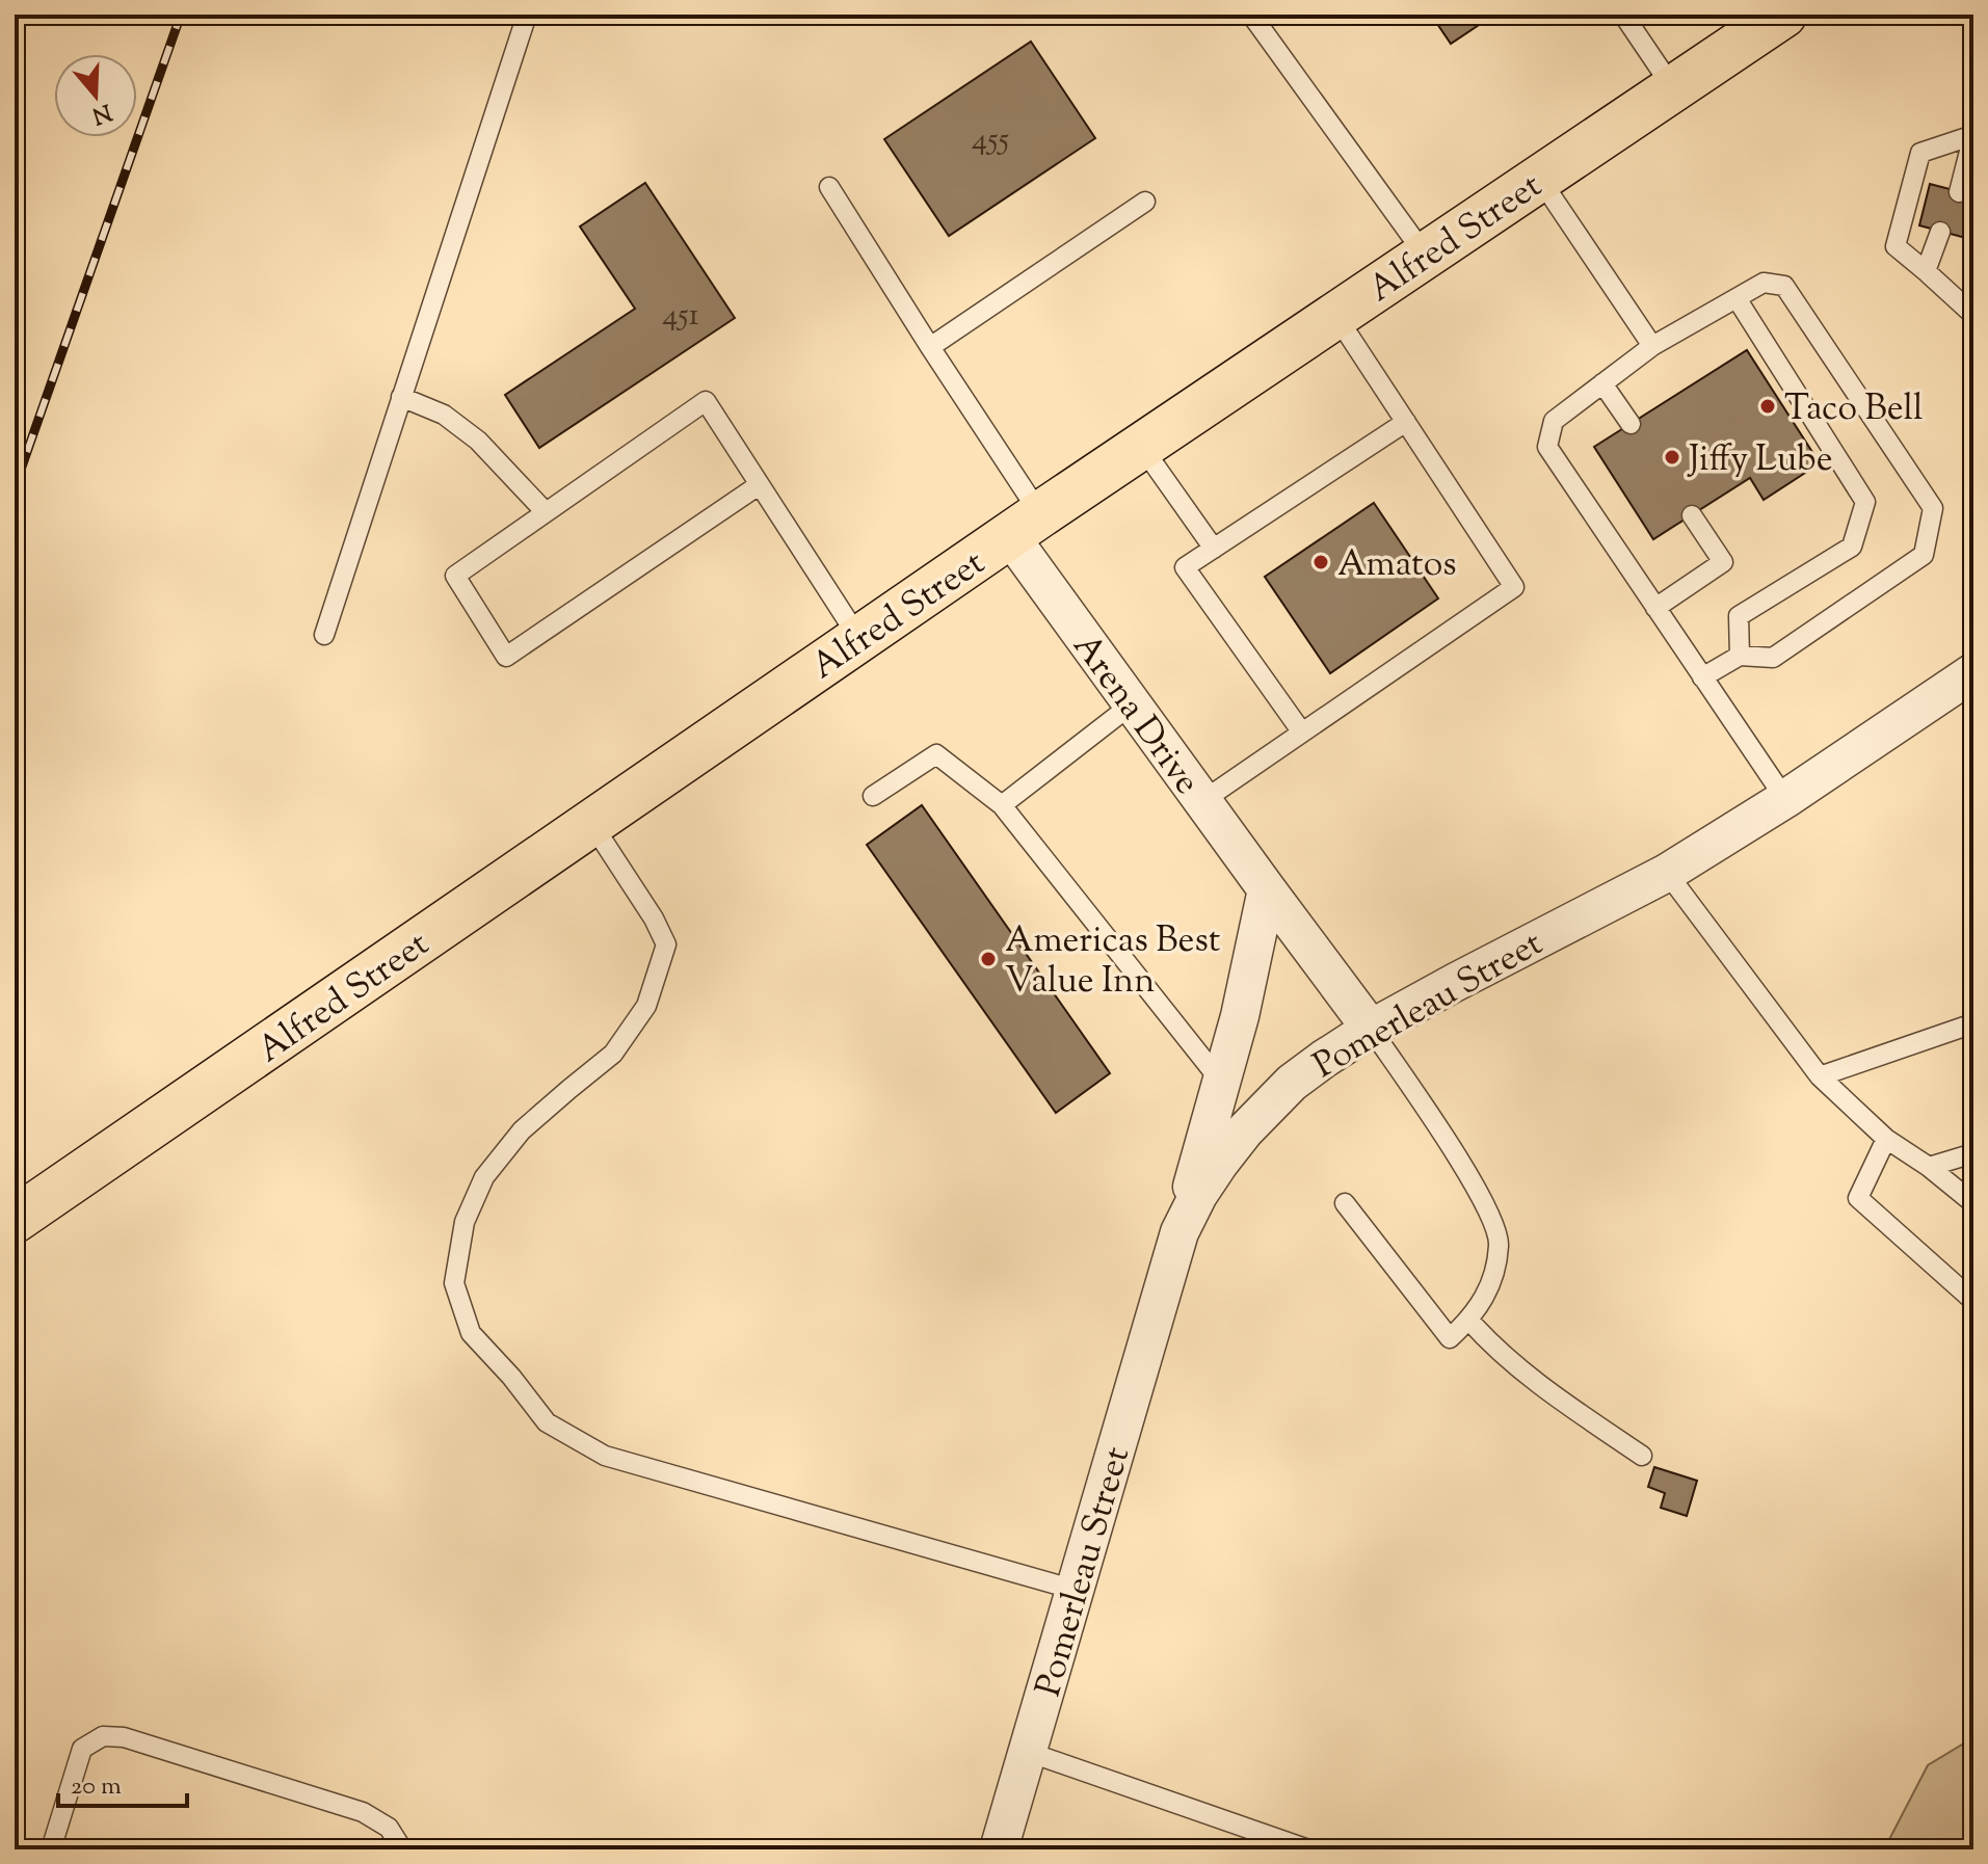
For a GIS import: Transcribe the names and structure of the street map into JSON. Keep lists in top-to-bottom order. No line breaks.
{"streets":{"main road":["Alfred Street"],"street":["Arena Drive","Pomerleau Street"]},"crossings":[["Alfred Street","Arena Drive"],["Arena Drive","Pomerleau Street"]],"places":["Taco Bell","Jiffy Lube","Amatos","Americas Best Value Inn"],"house_numbers":["455","451"],"scale_bar":"20 m","north":"bottom"}
